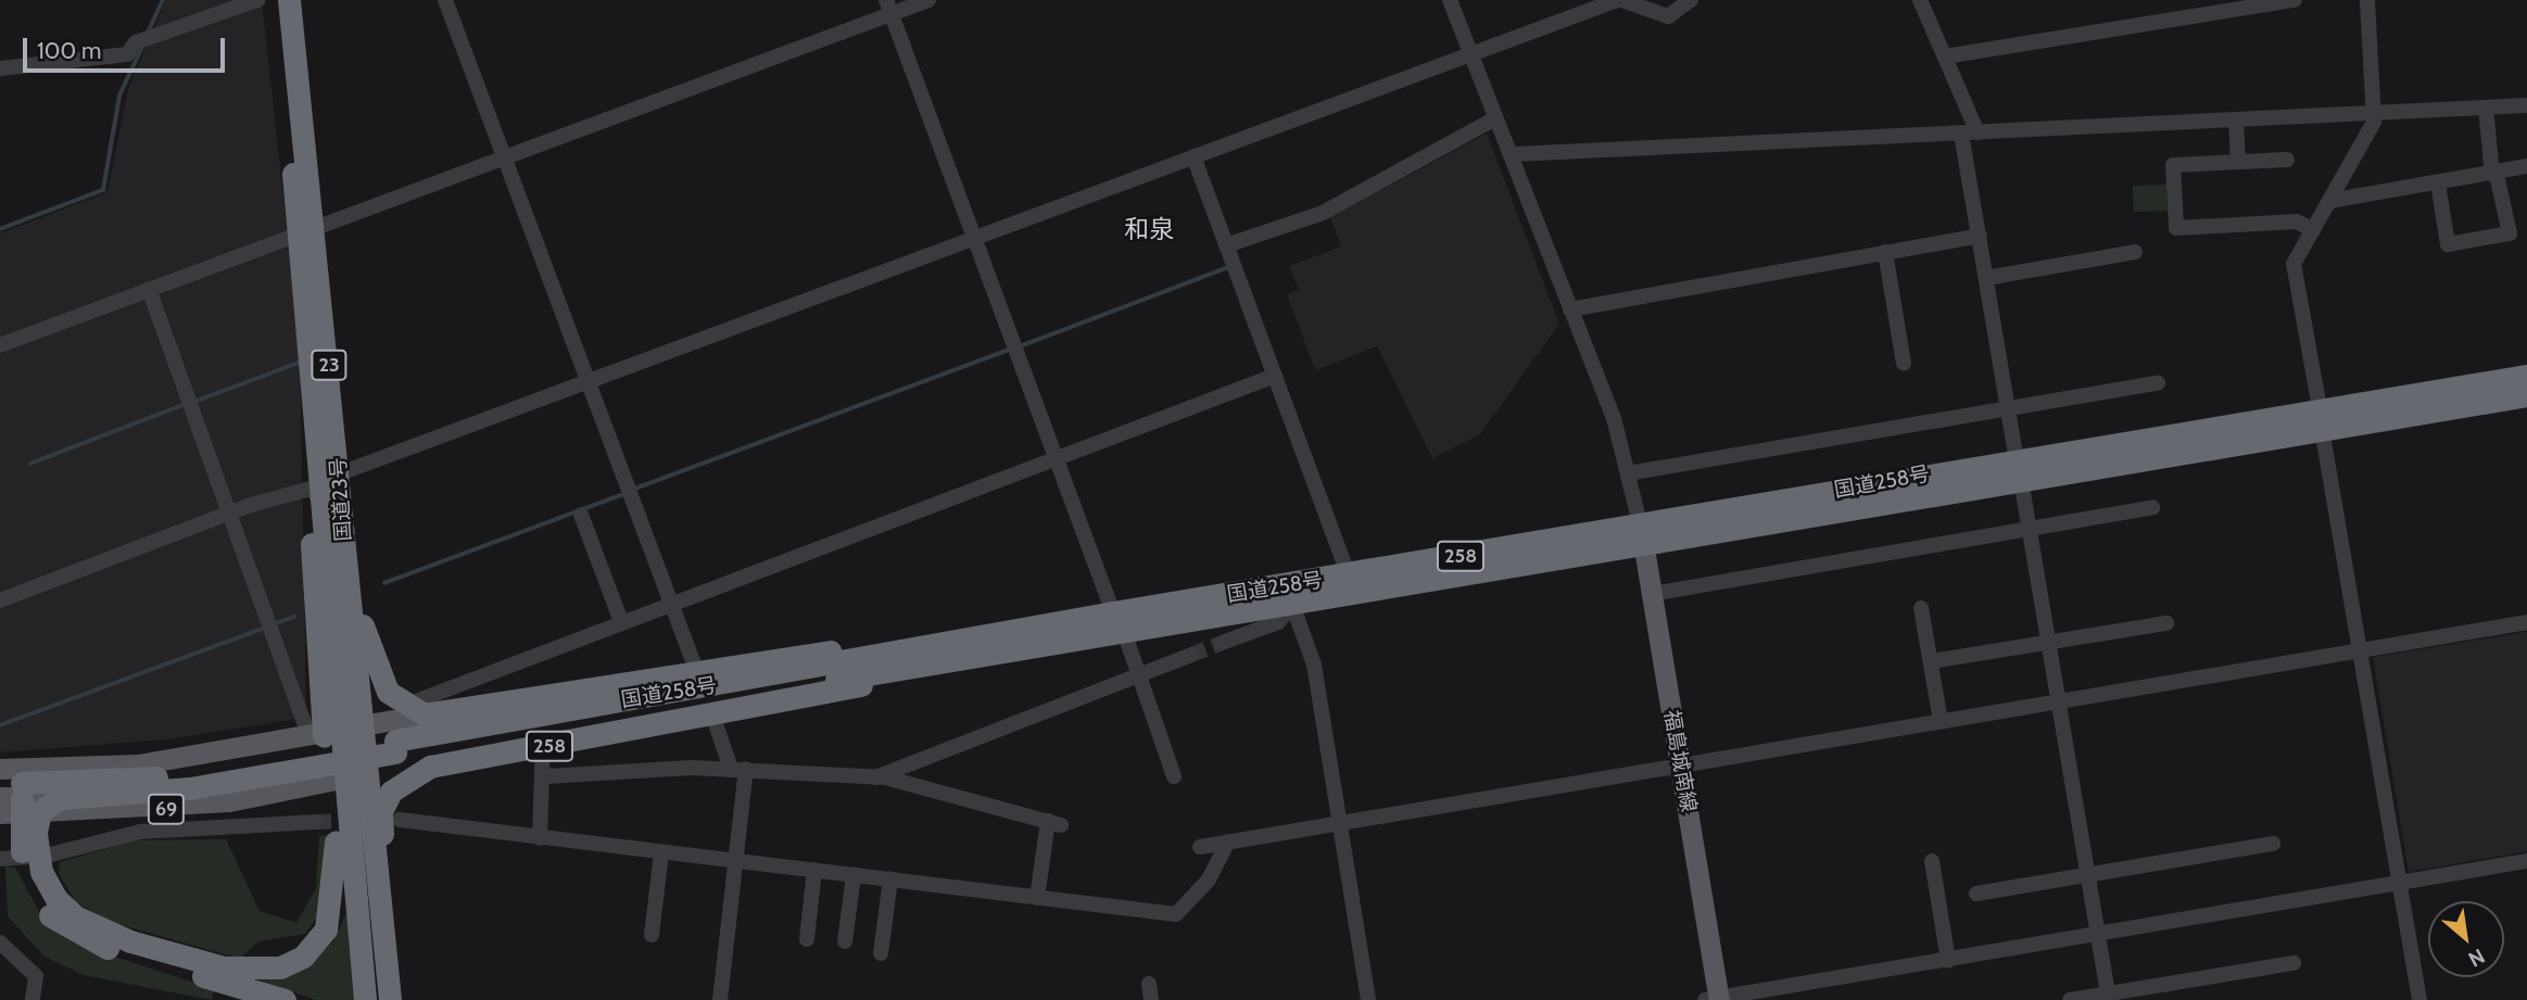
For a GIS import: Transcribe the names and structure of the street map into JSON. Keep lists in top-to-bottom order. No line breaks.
{"streets":{"highway":["23","国道258号","国道23号","258"],"main road":["福島城南線","69"]},"crossings":[["国道258号","258"],["国道258号","福島城南線"],["国道23号","258"],["国道23号","69"],["258","69"]],"districts":["和泉"],"scale_bar":"100 m","north":"bottom right"}
